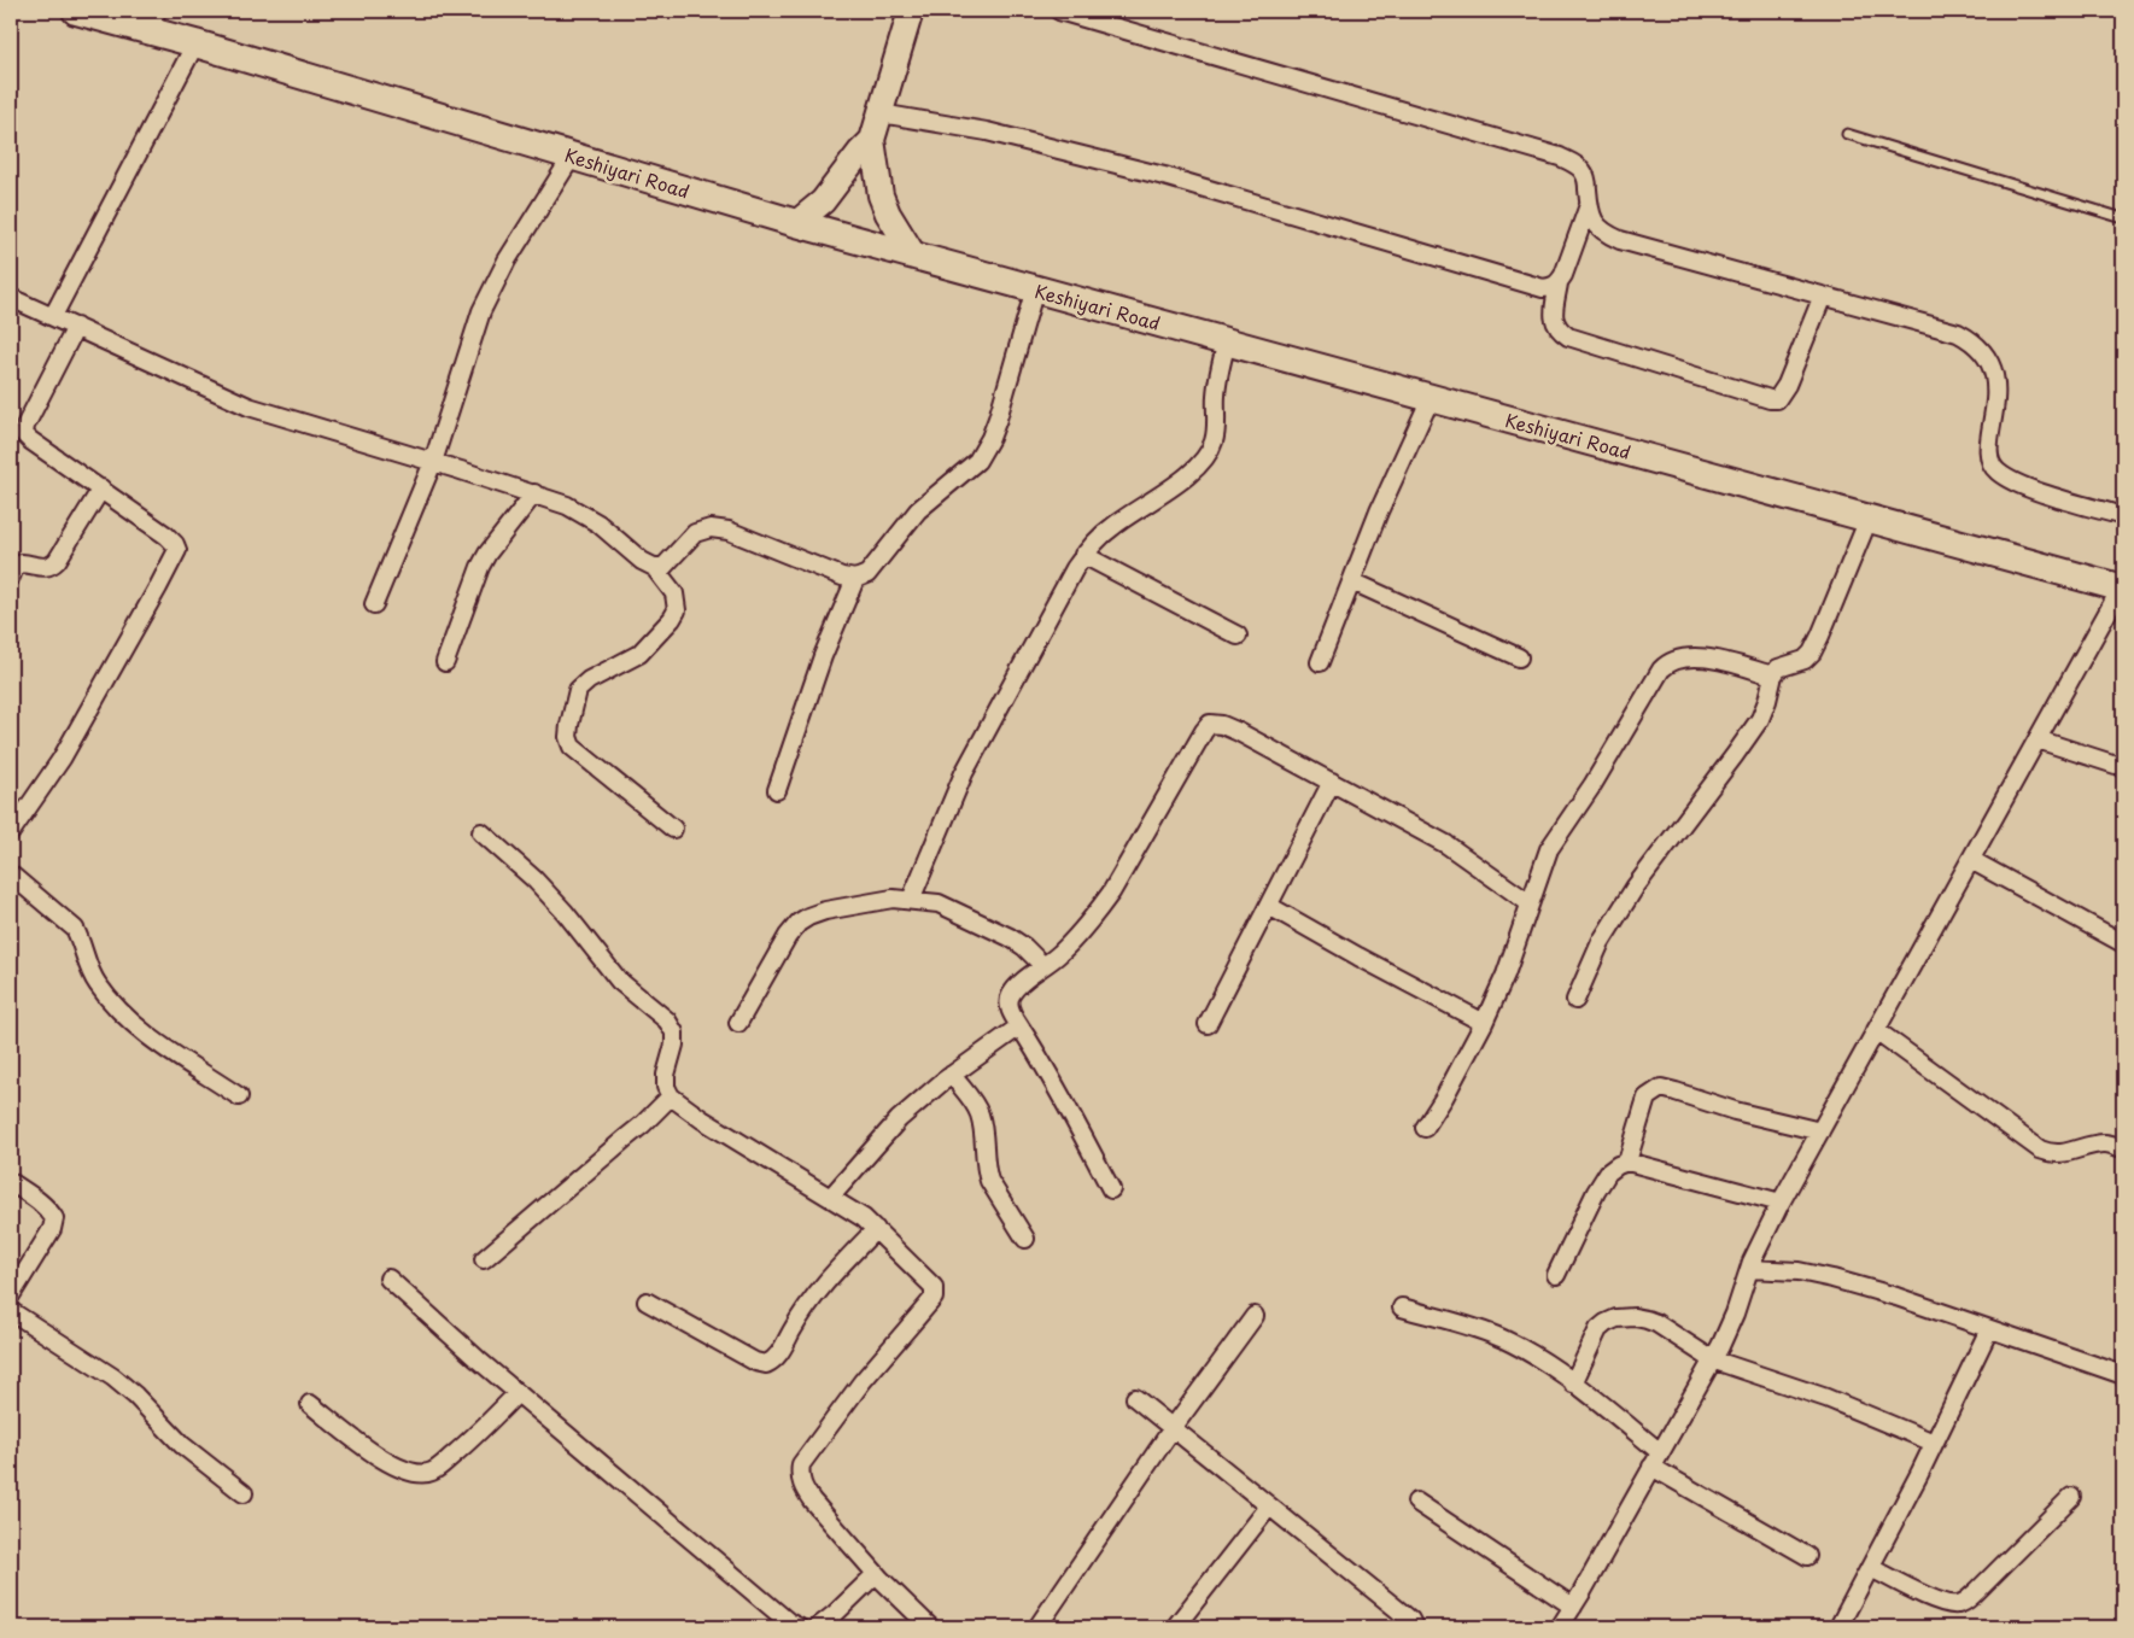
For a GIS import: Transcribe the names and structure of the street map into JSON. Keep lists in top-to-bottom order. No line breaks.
{"streets":{"main road":["Keshiyari Road"]}}
